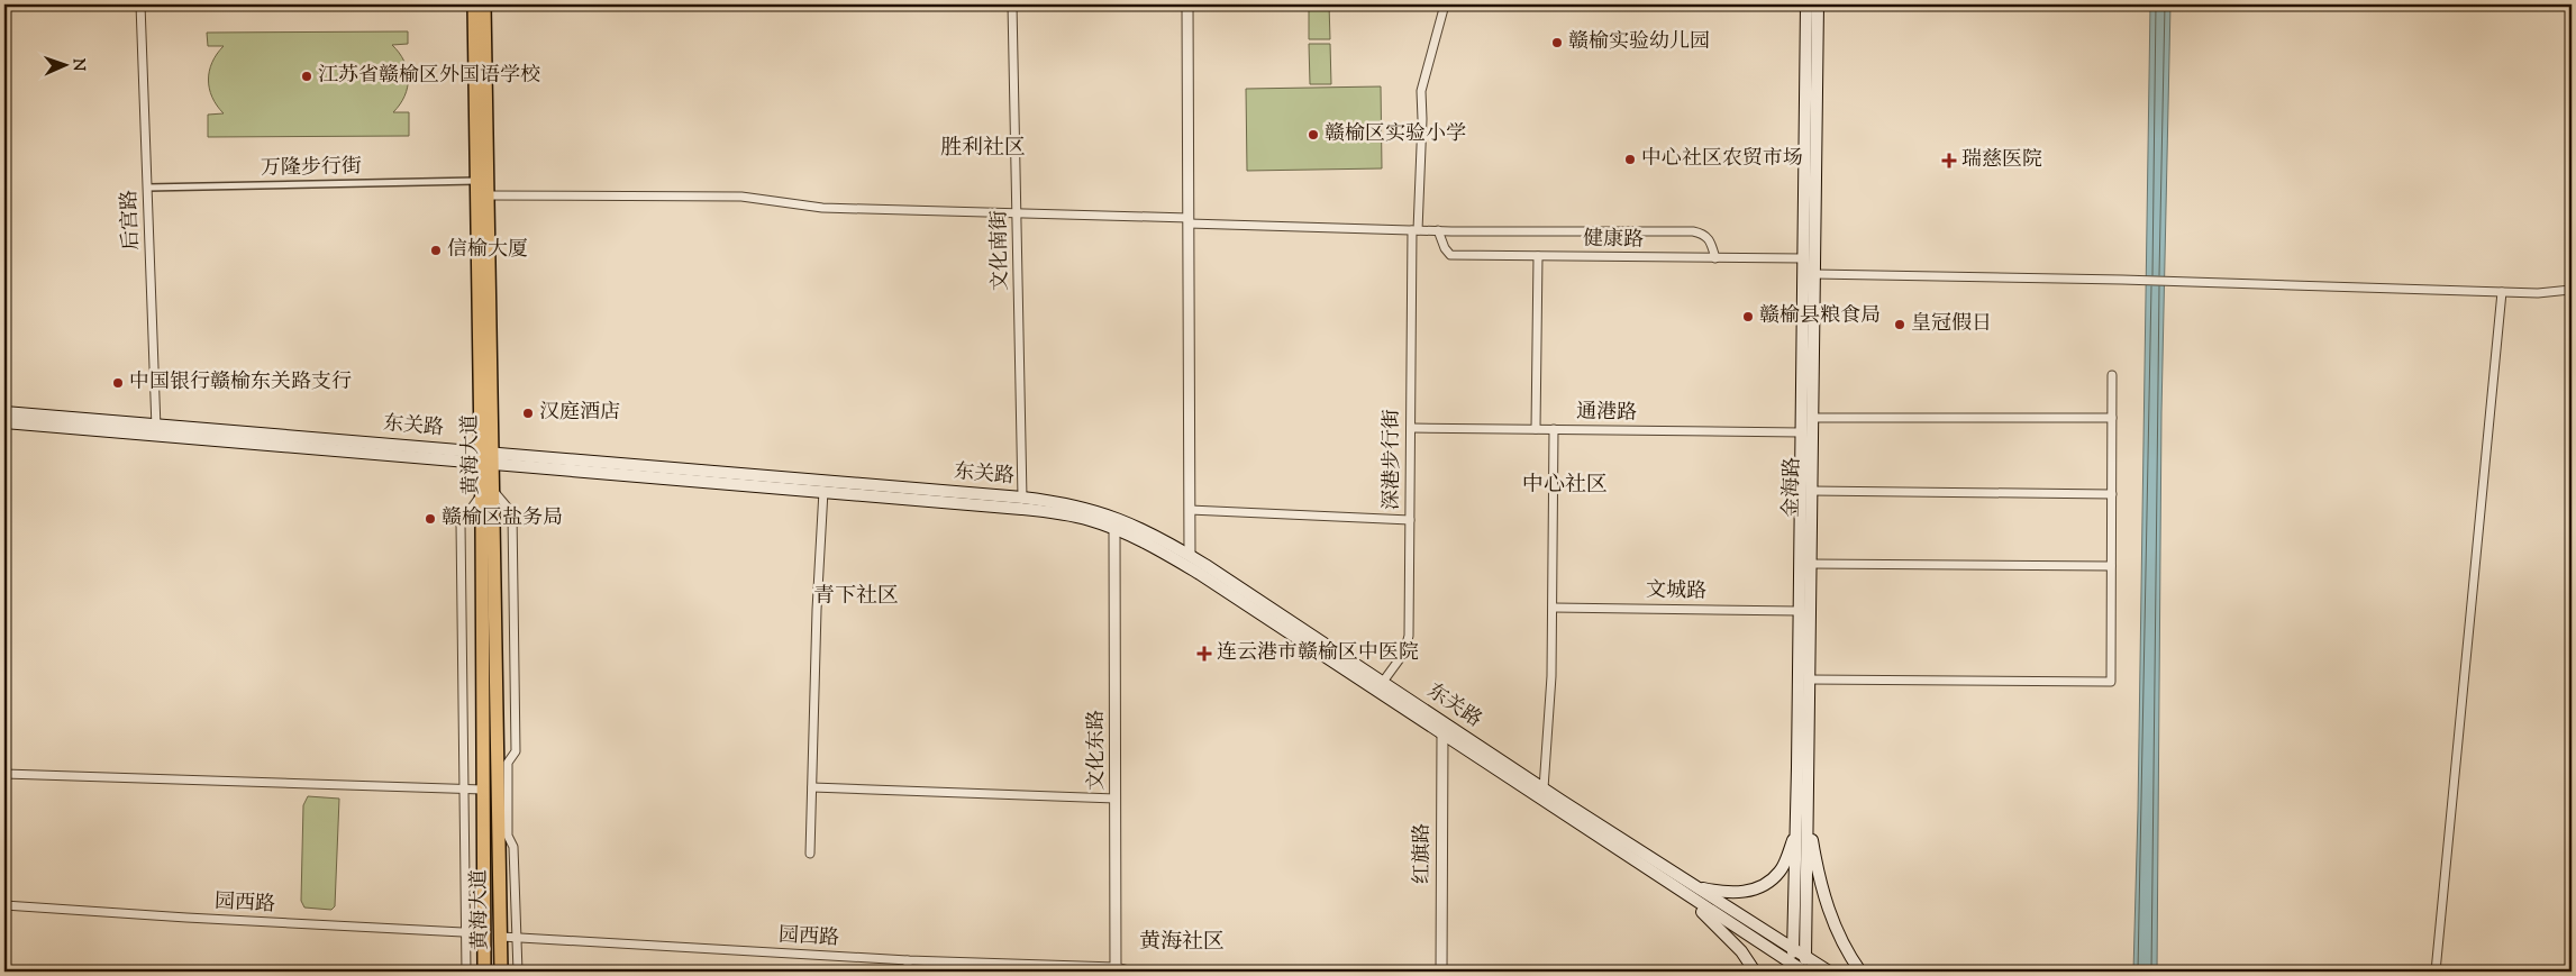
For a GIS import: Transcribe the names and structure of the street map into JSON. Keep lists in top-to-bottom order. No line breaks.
{"streets":{"main road":["东关路","黄海大道","金海路"],"street":["万隆步行街","后宫路","健康路","文化南街","通港路","深港步行街","文城路","文化东路","红旗路","园西路"]},"crossings":[["万隆步行街","后宫路"],["万隆步行街","黄海大道"],["后宫路","东关路"],["健康路","金海路"],["文化南街","东关路"],["通港路","深港步行街"],["通港路","金海路"],["东关路","黄海大道"],["东关路","深港步行街"],["东关路","金海路"],["东关路","文化东路"],["东关路","红旗路"],["黄海大道","园西路"],["金海路","文城路"],["文化东路","园西路"]],"districts":["胜利社区","中心社区","青下社区","黄海社区"],"places":{"other":["赣榆实验幼儿园","江苏省赣榆区外国语学校","赣榆区实验小学","中心社区农贸市场","信榆大厦","赣榆县粮食局","皇冠假日","中国银行赣榆东关路支行","汉庭酒店","赣榆区盐务局"],"health":["瑞慈医院","连云港市赣榆区中医院"]},"north":"right"}
